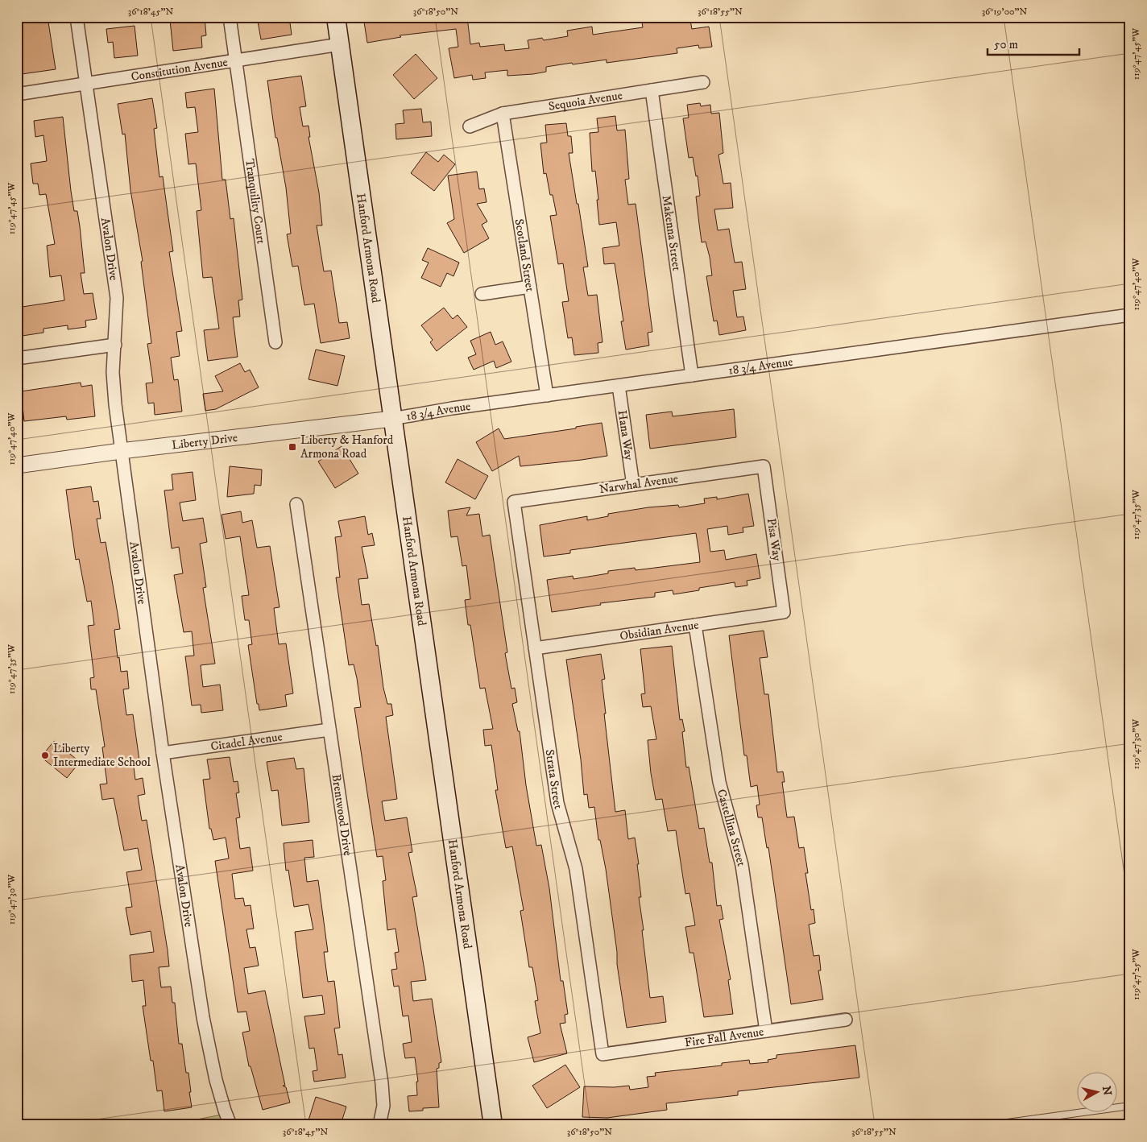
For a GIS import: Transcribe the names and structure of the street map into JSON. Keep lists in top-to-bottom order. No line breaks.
{"streets":{"main road":["Hanford Armona Road"],"street":["Constitution Avenue","Sequoia Avenue","Tranquility Court","Makenna Street","Avalon Drive","Scotland Street","18 3/4 Avenue","Hana Way","Liberty Drive","Narwhal Avenue","Pisa Way","Obsidian Avenue","Citadel Avenue","Strata Street","Brentwood Drive","Castellina Street","Fire Fall Avenue"]},"crossings":[["Constitution Avenue","Tranquility Court"],["Constitution Avenue","Hanford Armona Road"],["Constitution Avenue","Avalon Drive"],["Sequoia Avenue","Makenna Street"],["Sequoia Avenue","Scotland Street"],["Makenna Street","18 3/4 Avenue"],["Hanford Armona Road","18 3/4 Avenue"],["Hanford Armona Road","Liberty Drive"],["Avalon Drive","Liberty Drive"],["Avalon Drive","Citadel Avenue"],["Scotland Street","18 3/4 Avenue"],["18 3/4 Avenue","Hana Way"],["18 3/4 Avenue","Liberty Drive"],["Hana Way","Narwhal Avenue"],["Narwhal Avenue","Pisa Way"],["Narwhal Avenue","Strata Street"],["Pisa Way","Obsidian Avenue"],["Obsidian Avenue","Strata Street"],["Obsidian Avenue","Castellina Street"],["Citadel Avenue","Brentwood Drive"],["Strata Street","Fire Fall Avenue"],["Castellina Street","Fire Fall Avenue"]],"places":{"transit":["Liberty & Hanford Armona Road"],"other":["Liberty Intermediate School"]},"scale_bar":"50 m","north":"right","coordinates":["36°18'45\"N","36°18'50\"N","36°18'55\"N","36°19'00\"N","119°47'45\"W","119°47'40\"W","119°47'35\"W","119°47'30\"W","119°47'25\"W"]}
